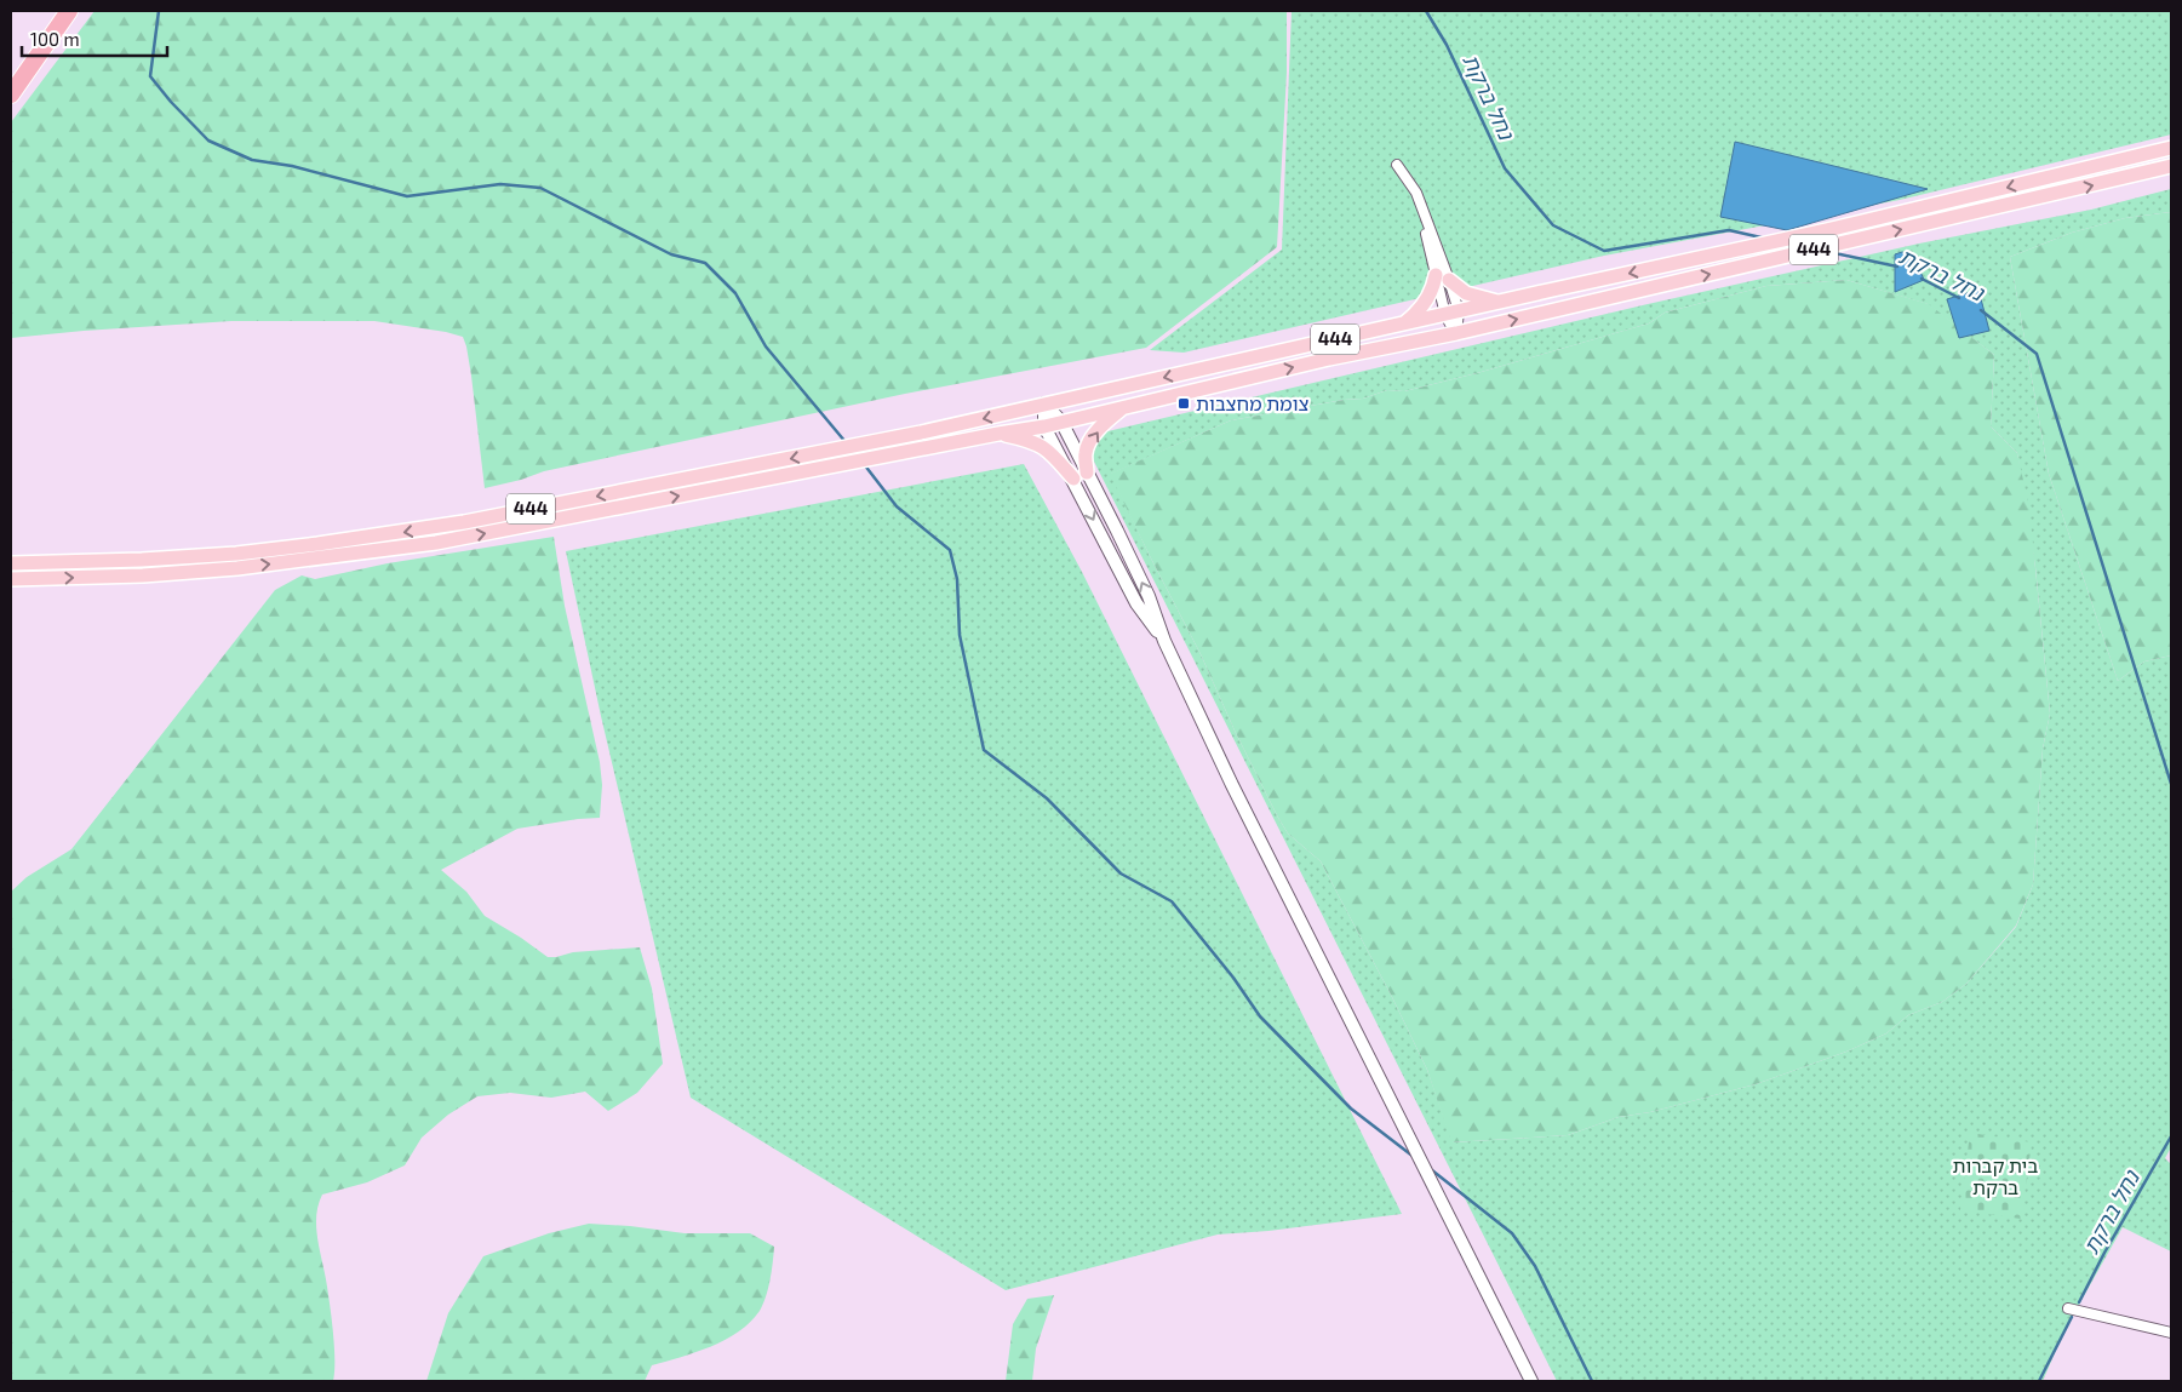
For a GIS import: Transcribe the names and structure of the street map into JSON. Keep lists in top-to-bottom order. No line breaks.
{"streets":{"main road":["444"]},"water":["נחל ברקת"],"parks":["בית קברות ברקת"],"places":{"transit":["צומת מחצבות"]},"scale_bar":"100 m"}
